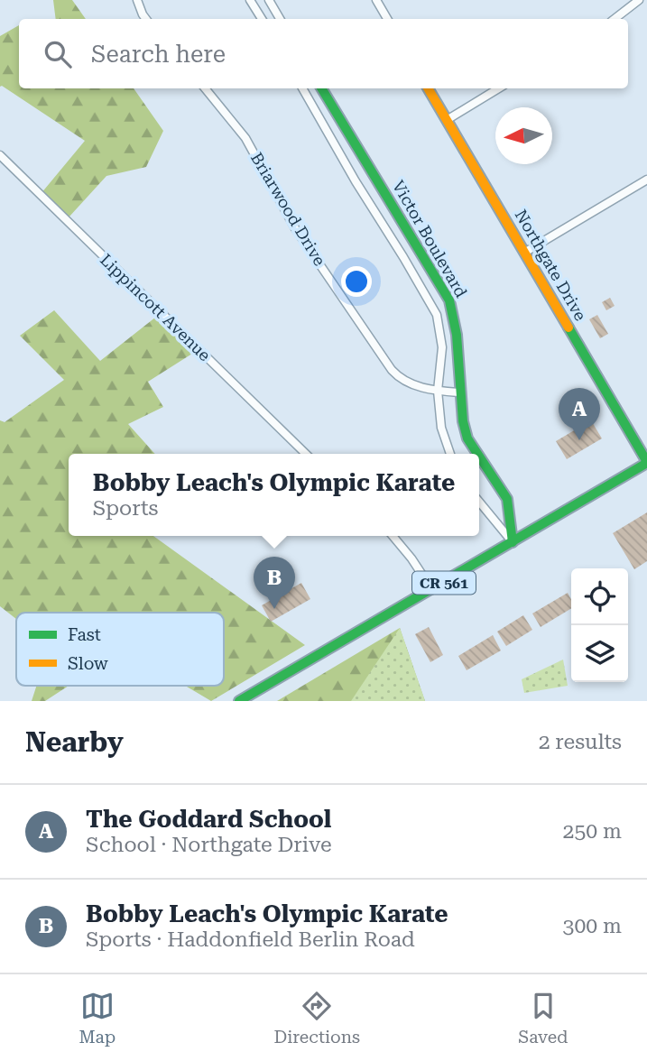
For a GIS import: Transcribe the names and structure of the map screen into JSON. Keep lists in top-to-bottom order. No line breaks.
{"streets":{"street":["Briarwood Drive","Victor Boulevard","Northgate Drive","Lippincott Avenue","CR 561"]},"crossings":[["Briarwood Drive","Victor Boulevard"],["Victor Boulevard","CR 561"],["Northgate Drive","CR 561"]],"legend":["Fast","Slow"],"north":"left","page":{"search":"Search here","pins":["A","B"],"popup":["Bobby Leach's Olympic Karate","Sports"],"heading":["Nearby","2 results"],"list":[{"mark":"A","name":"The Goddard School","note":"School · Northgate Drive","value":"250 m"},{"mark":"B","name":"Bobby Leach's Olympic Karate","note":"Sports · Haddonfield Berlin Road","value":"300 m"}],"nav":["Map","Directions","Saved"]}}
